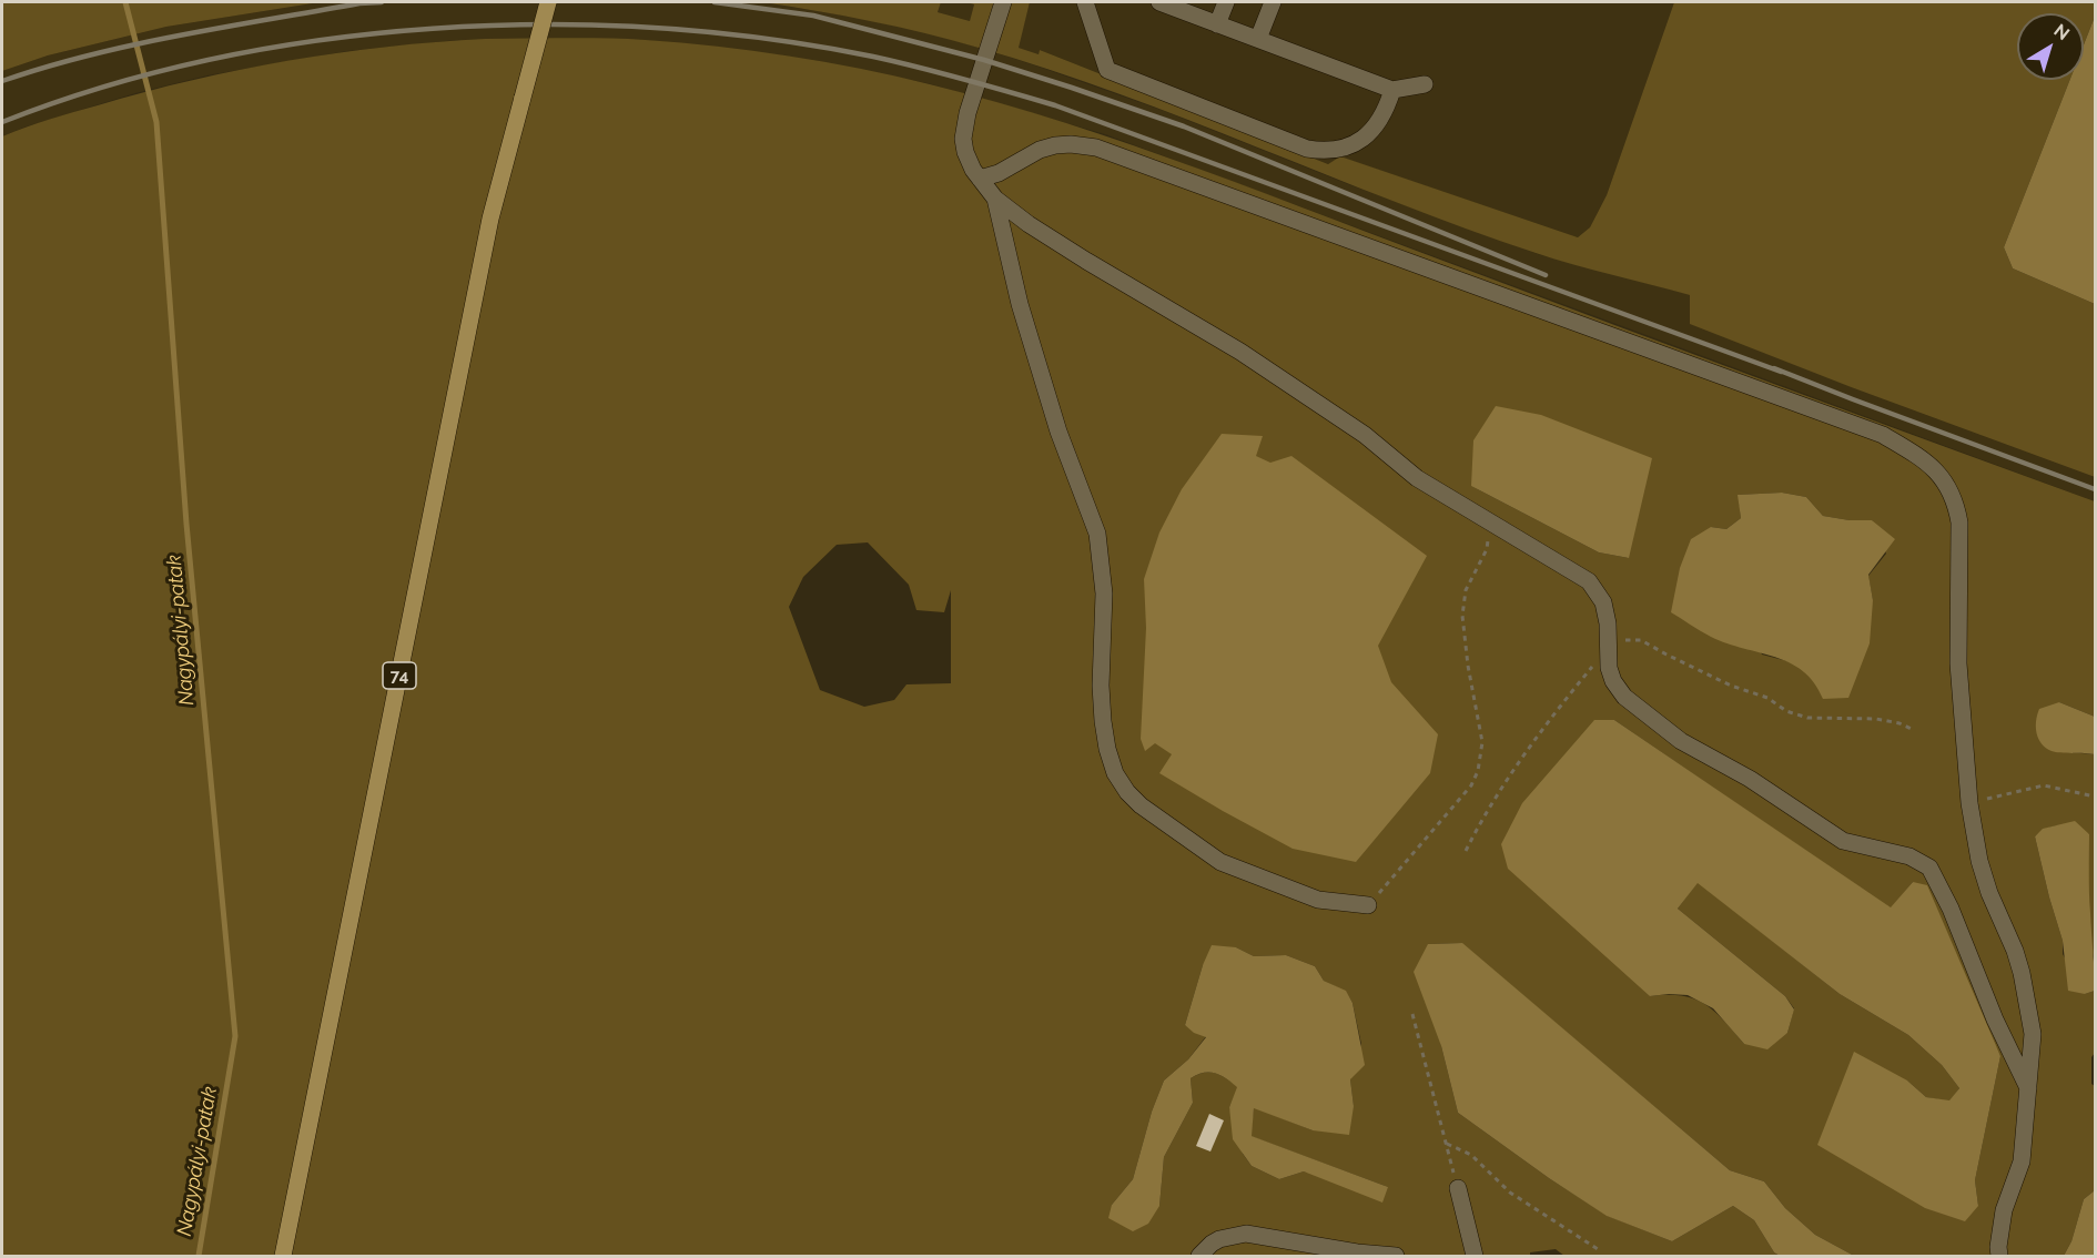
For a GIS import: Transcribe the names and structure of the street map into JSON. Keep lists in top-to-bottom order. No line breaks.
{"streets":{"main road":["74"]},"water":["Nagypályi-patak"],"north":"top right"}
